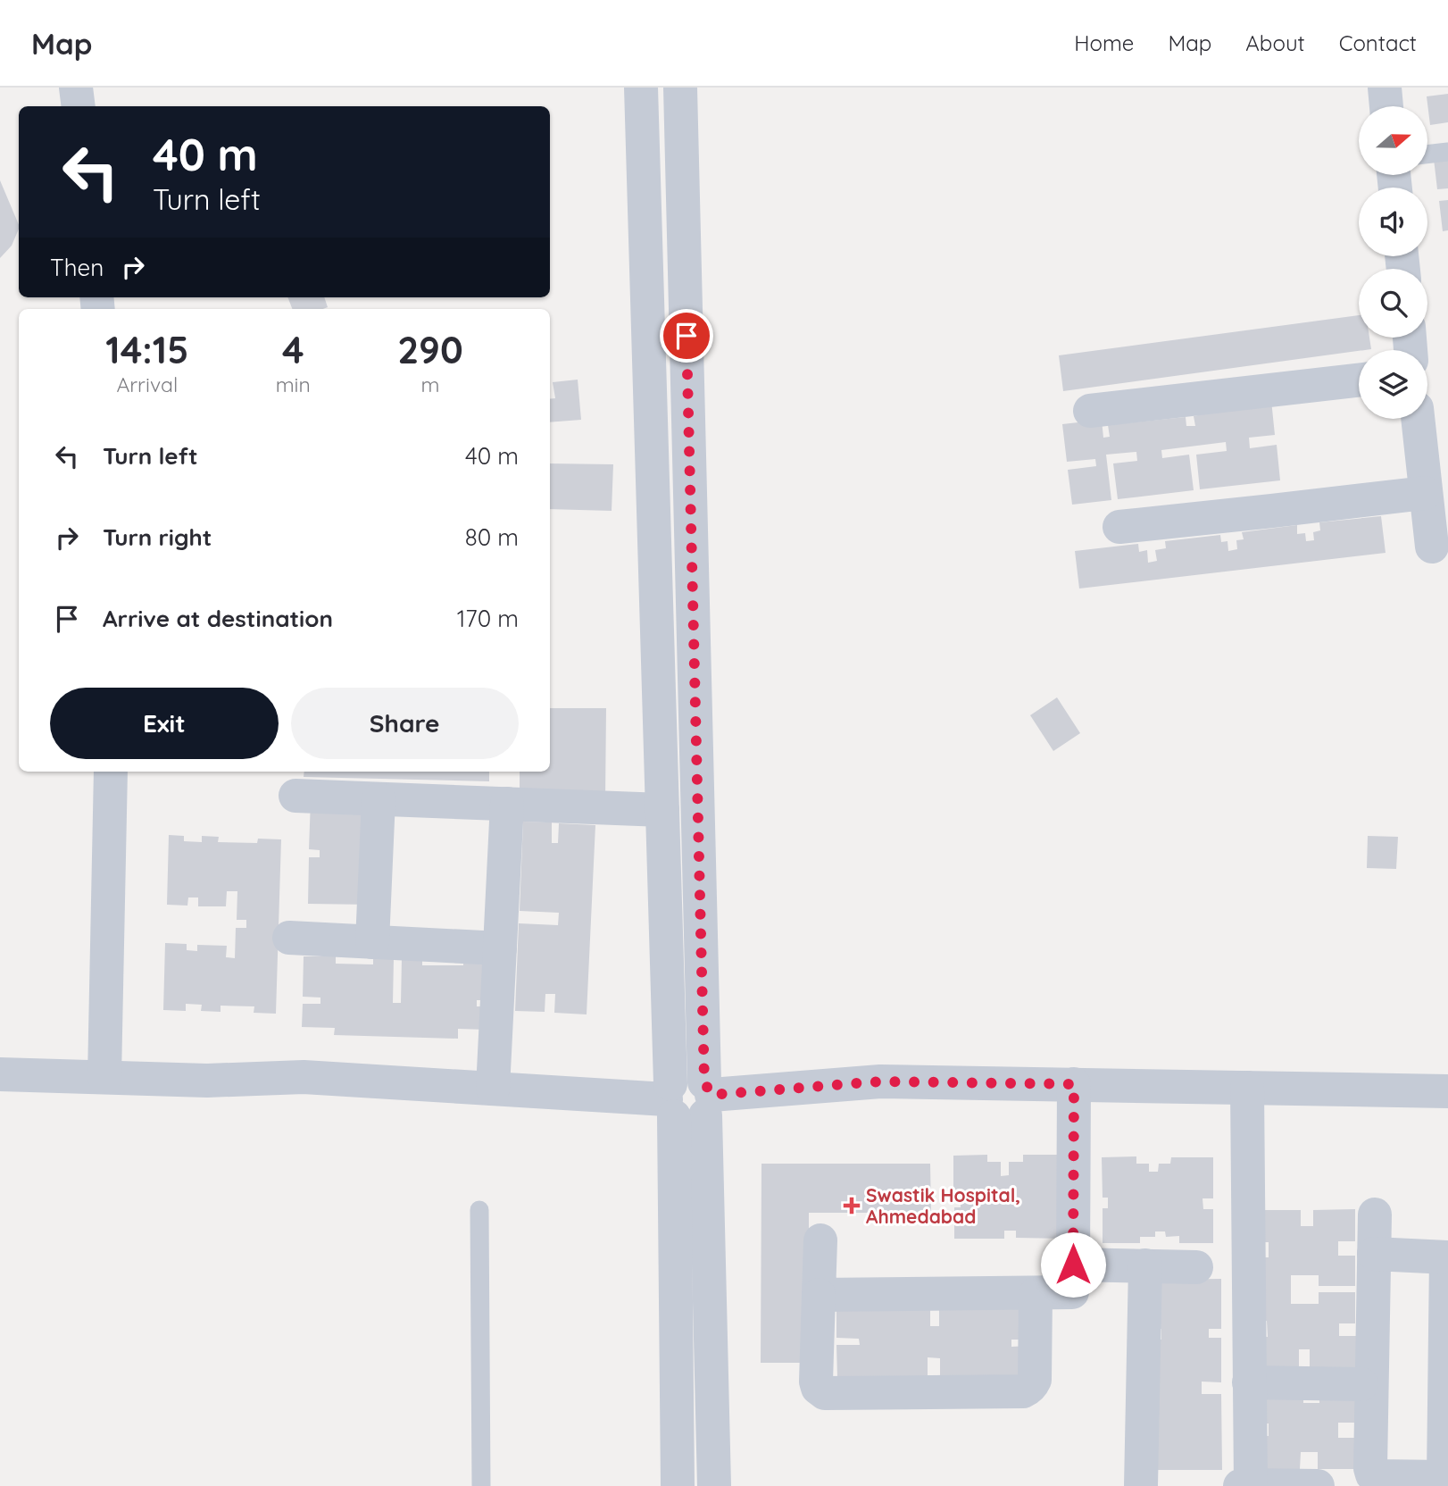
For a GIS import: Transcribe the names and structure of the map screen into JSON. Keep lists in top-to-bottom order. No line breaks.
{"places":{"health":["Swastik Hospital, Ahmedabad"]},"north":"right","page":{"header":"Map","nav":["Home","Map","About","Contact"],"turn":["40 m","Turn left"],"then":"Then","eta":["14:15","Arrival","4","min","290","m"],"list":[{"name":"Turn left","value":"40 m"},{"name":"Turn right","value":"80 m"},{"name":"Arrive at destination","value":"170 m"}],"buttons":["Exit","Share"]}}
